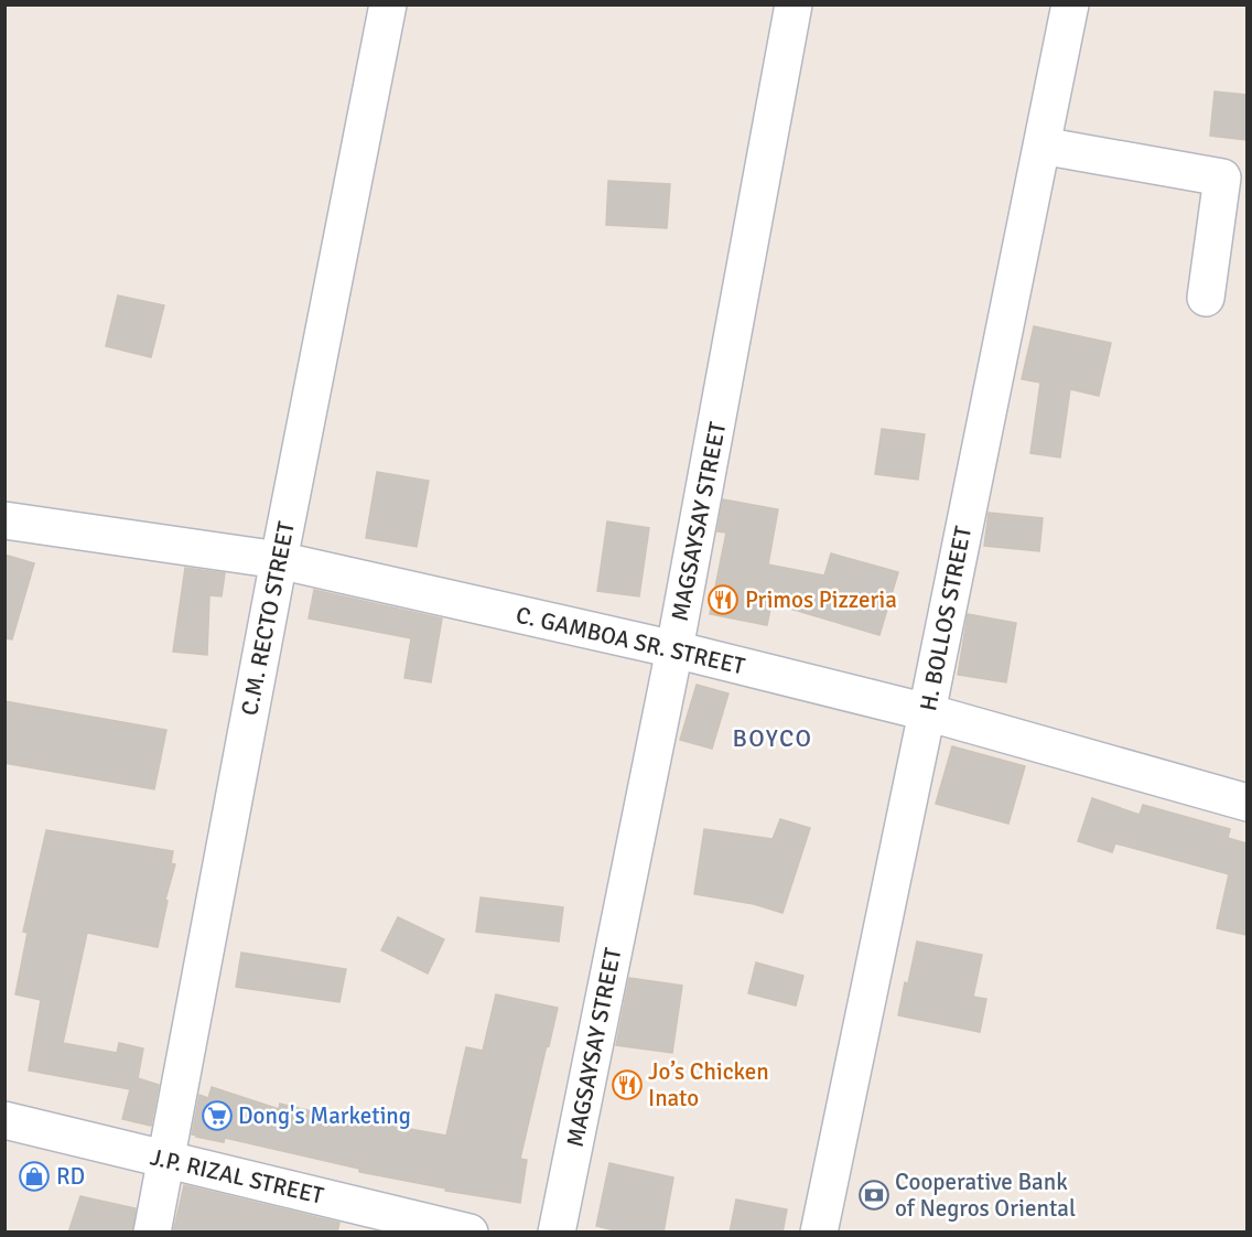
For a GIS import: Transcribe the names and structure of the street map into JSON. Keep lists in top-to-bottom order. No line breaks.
{"streets":{"street":["MAGSAYSAY STREET","C.M. RECTO STREET","H. BOLLOS STREET","C. GAMBOA SR. STREET","J.P. RIZAL STREET"]},"crossings":[["MAGSAYSAY STREET","C. GAMBOA SR. STREET"],["C.M. RECTO STREET","C. GAMBOA SR. STREET"],["C.M. RECTO STREET","J.P. RIZAL STREET"],["H. BOLLOS STREET","C. GAMBOA SR. STREET"]],"districts":["BOYCO"],"places":{"restaurant":["Primos Pizzeria","Jo’s Chicken Inato"],"supermarket":["Dong's Marketing"],"shop":["RD"],"bank":["Cooperative Bank of Negros Oriental"]}}
